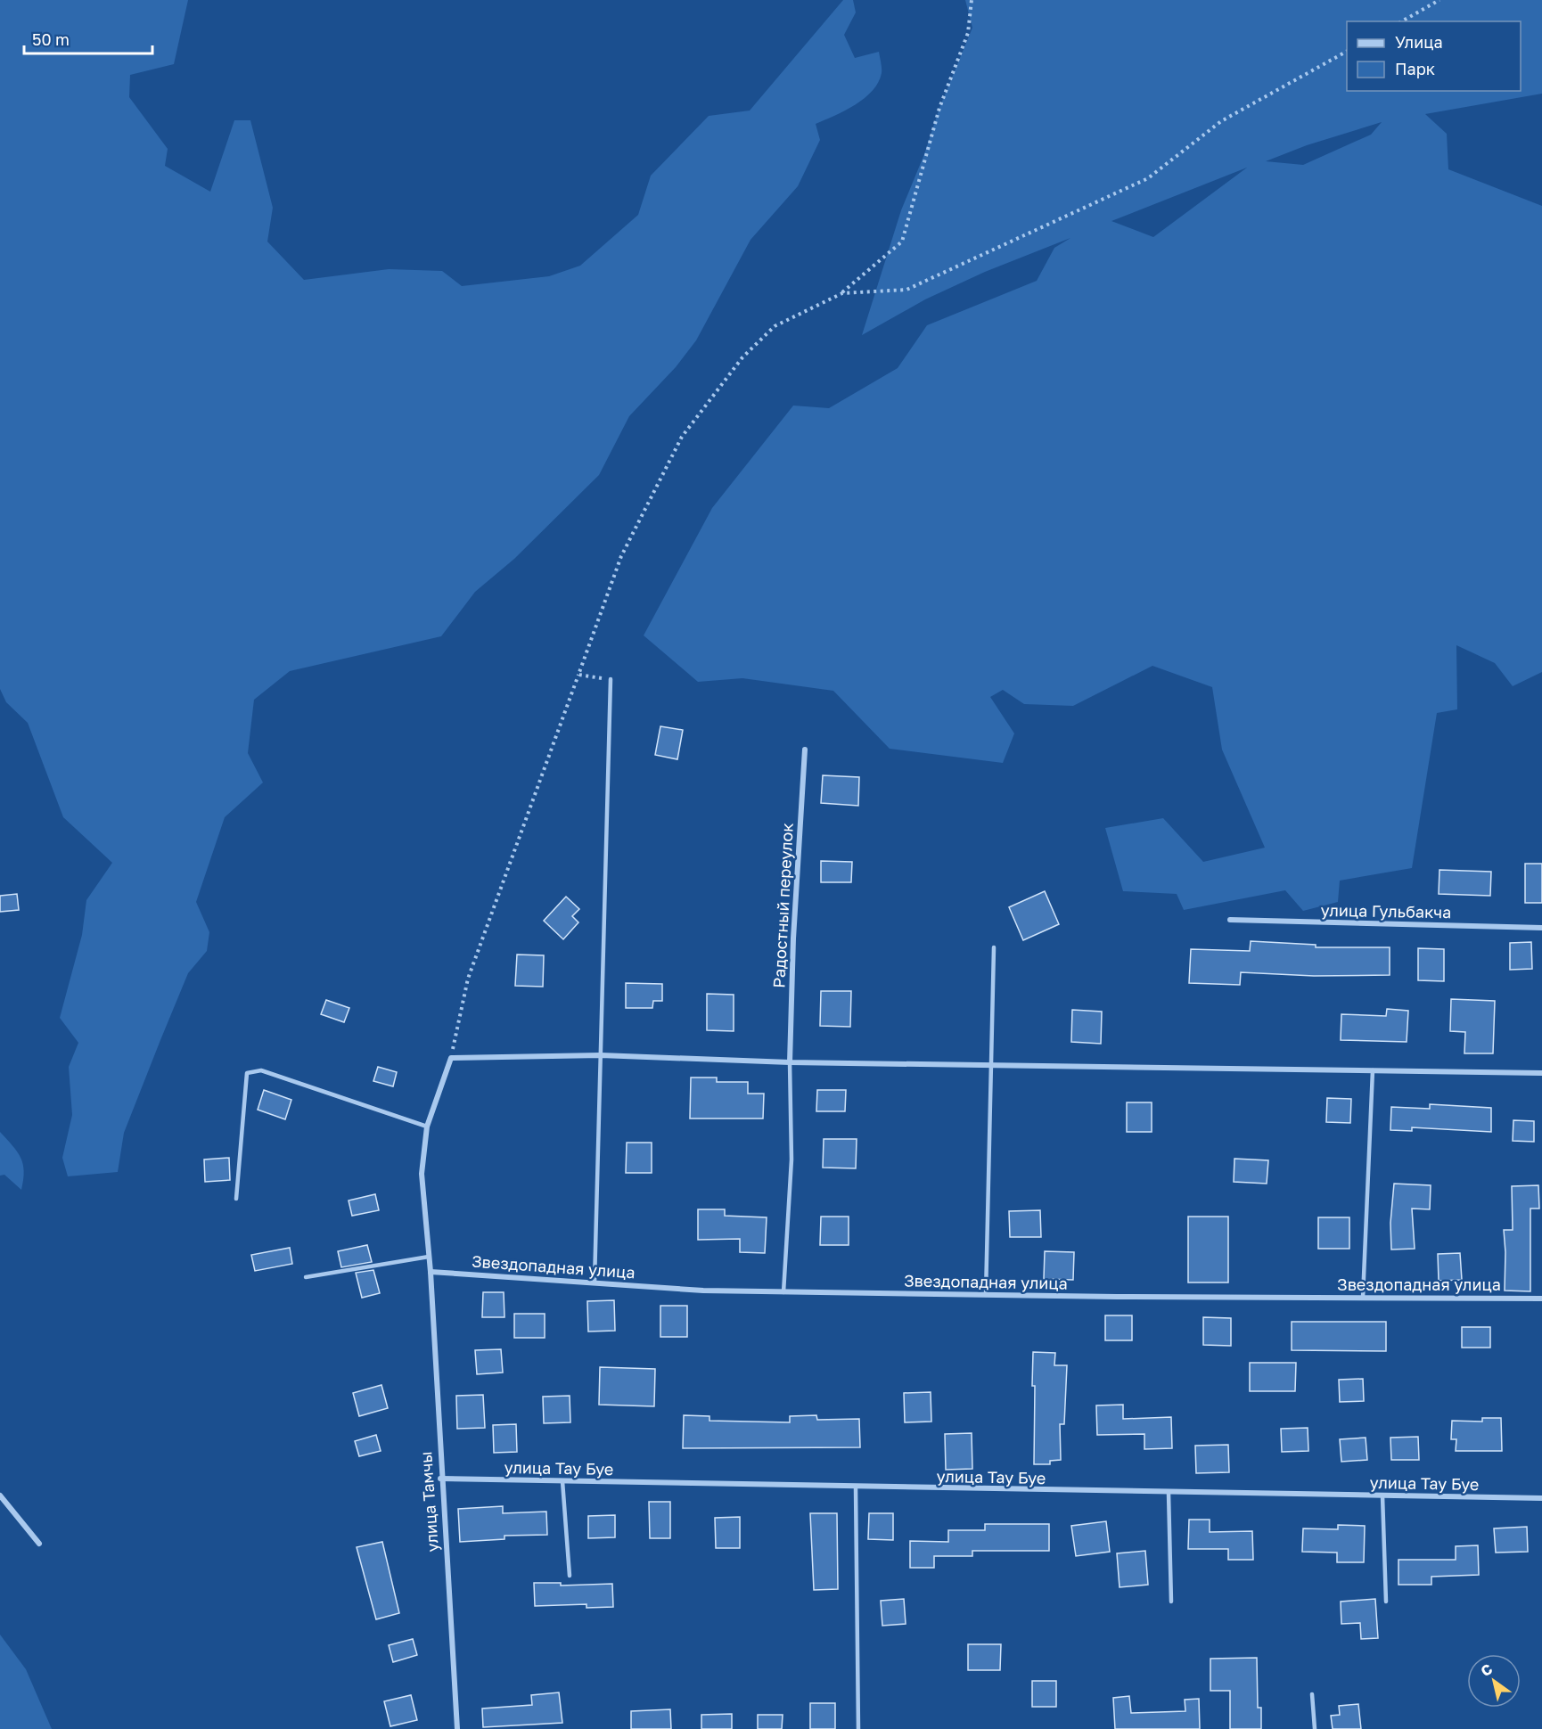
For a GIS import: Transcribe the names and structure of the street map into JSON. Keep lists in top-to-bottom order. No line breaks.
{"streets":{"street":["Радостный переулок","улица Гульбакча","Звездопадная улица","улица Тау Буе","улица Тамчы"]},"crossings":[["Звездопадная улица","улица Тамчы"],["улица Тау Буе","улица Тамчы"]],"legend":["Улица","Парк"],"scale_bar":"50 m","north":"top left"}
